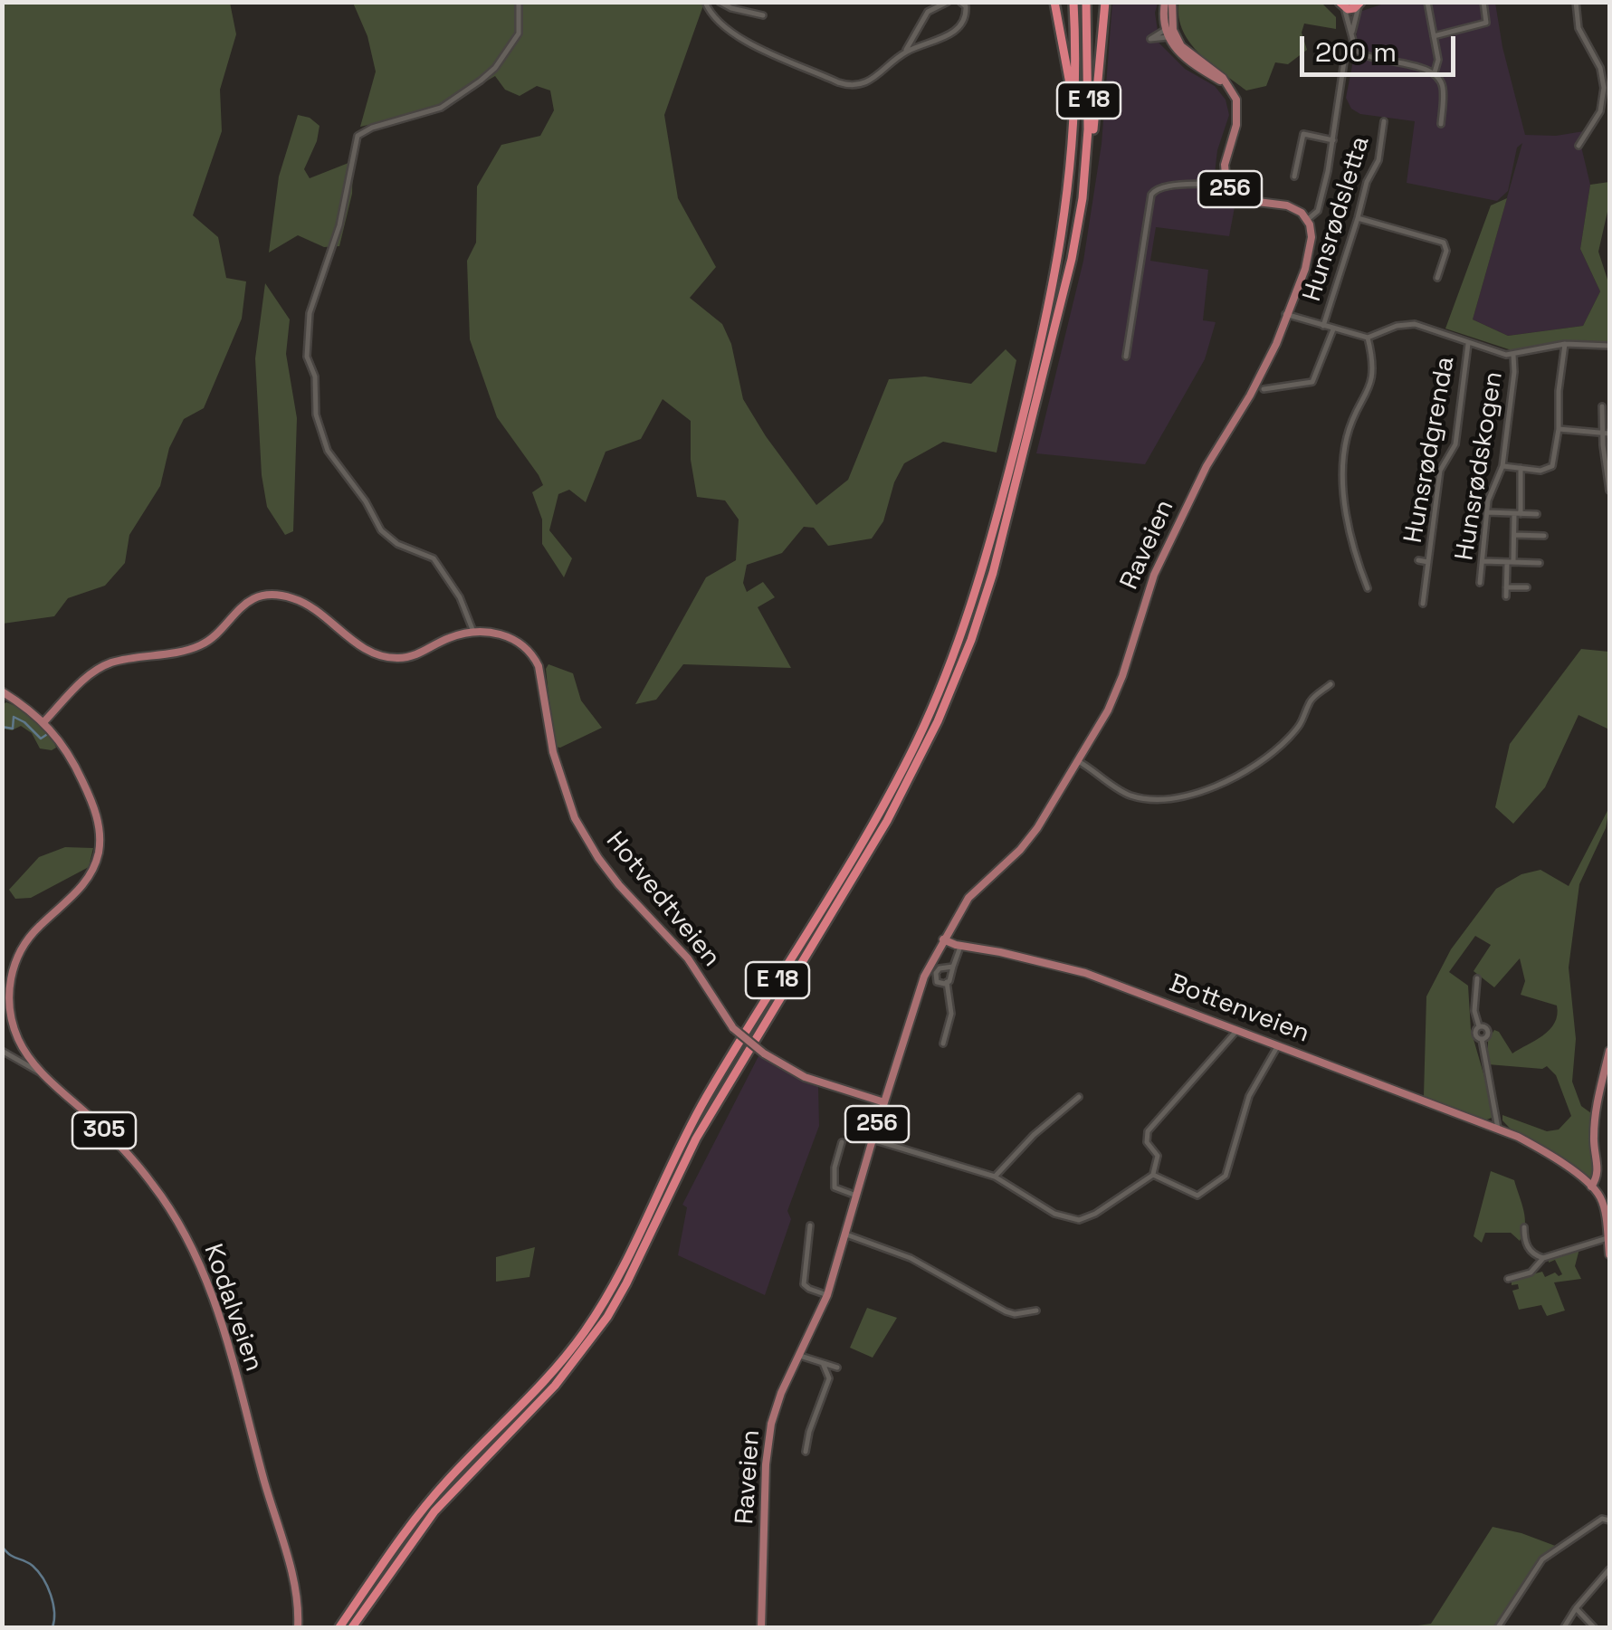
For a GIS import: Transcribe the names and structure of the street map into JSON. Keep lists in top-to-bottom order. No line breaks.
{"streets":{"highway":["E 18"],"main road":["256","Raveien","Hotvedtveien","Bottenveien","305","Kodalveien"],"street":["Hunsrødsletta","Hunsrødgrenda","Hunsrødskogen"]},"crossings":[["256","Raveien"],["Raveien","Hotvedtveien"],["Raveien","Bottenveien"]],"scale_bar":"200 m"}
